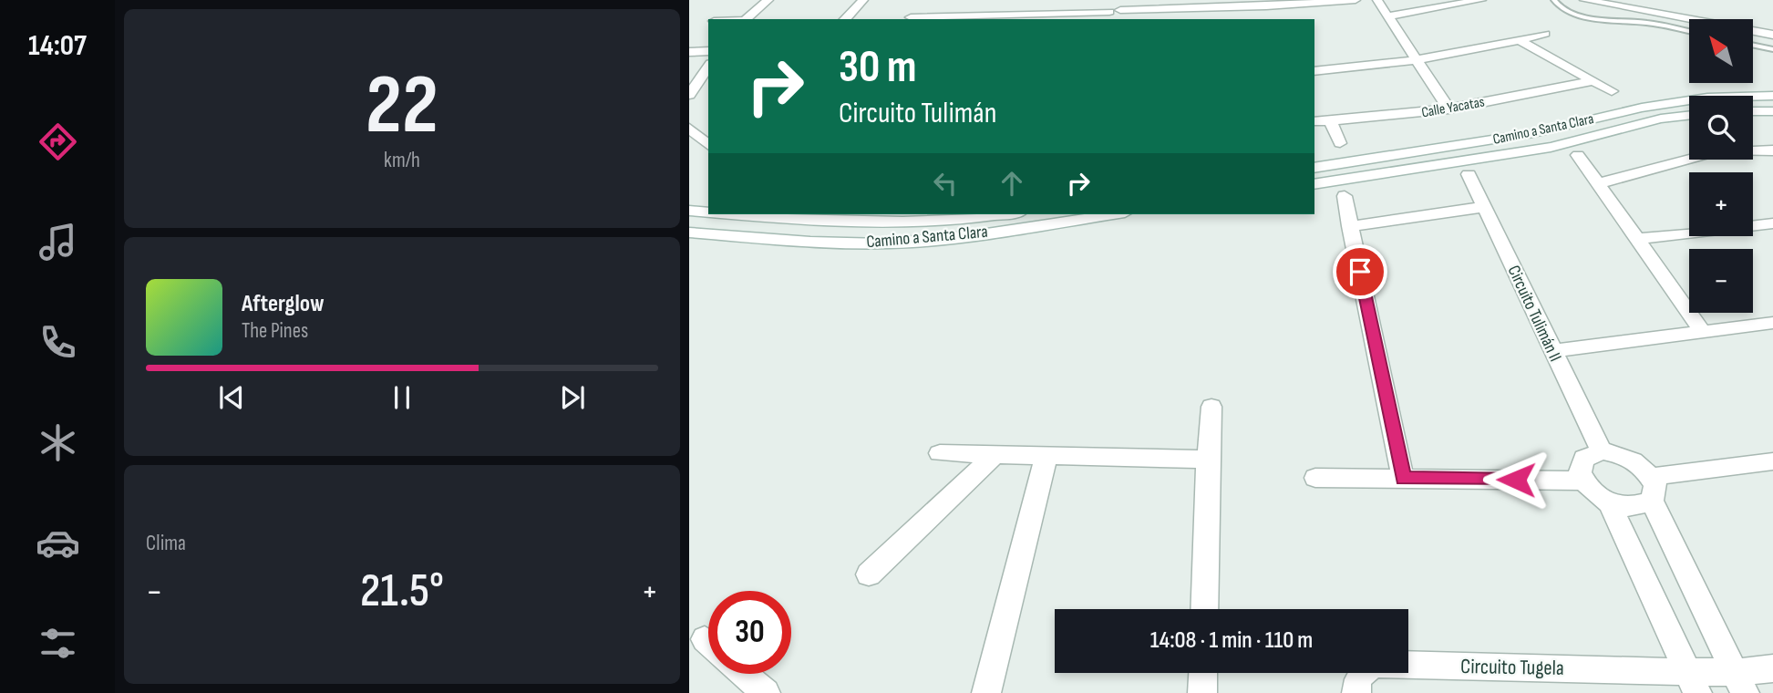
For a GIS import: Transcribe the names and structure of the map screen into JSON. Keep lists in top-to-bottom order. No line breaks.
{"streets":{"street":["Calle Yacatas","Camino a Santa Clara","Circuito Tulimán II","Circuito Tugela"]},"north":"top left","page":{"tabs":"14:07","tile":[["22","km/h"],"Clima"],"map_buttons":["+","−"],"turn":["30 m","Circuito Tulimán"],"song":["Afterglow","The Pines"],"heat":["−","21.5°","+"],"limit":"30","trip":"14:08 · 1 min · 110 m"}}
